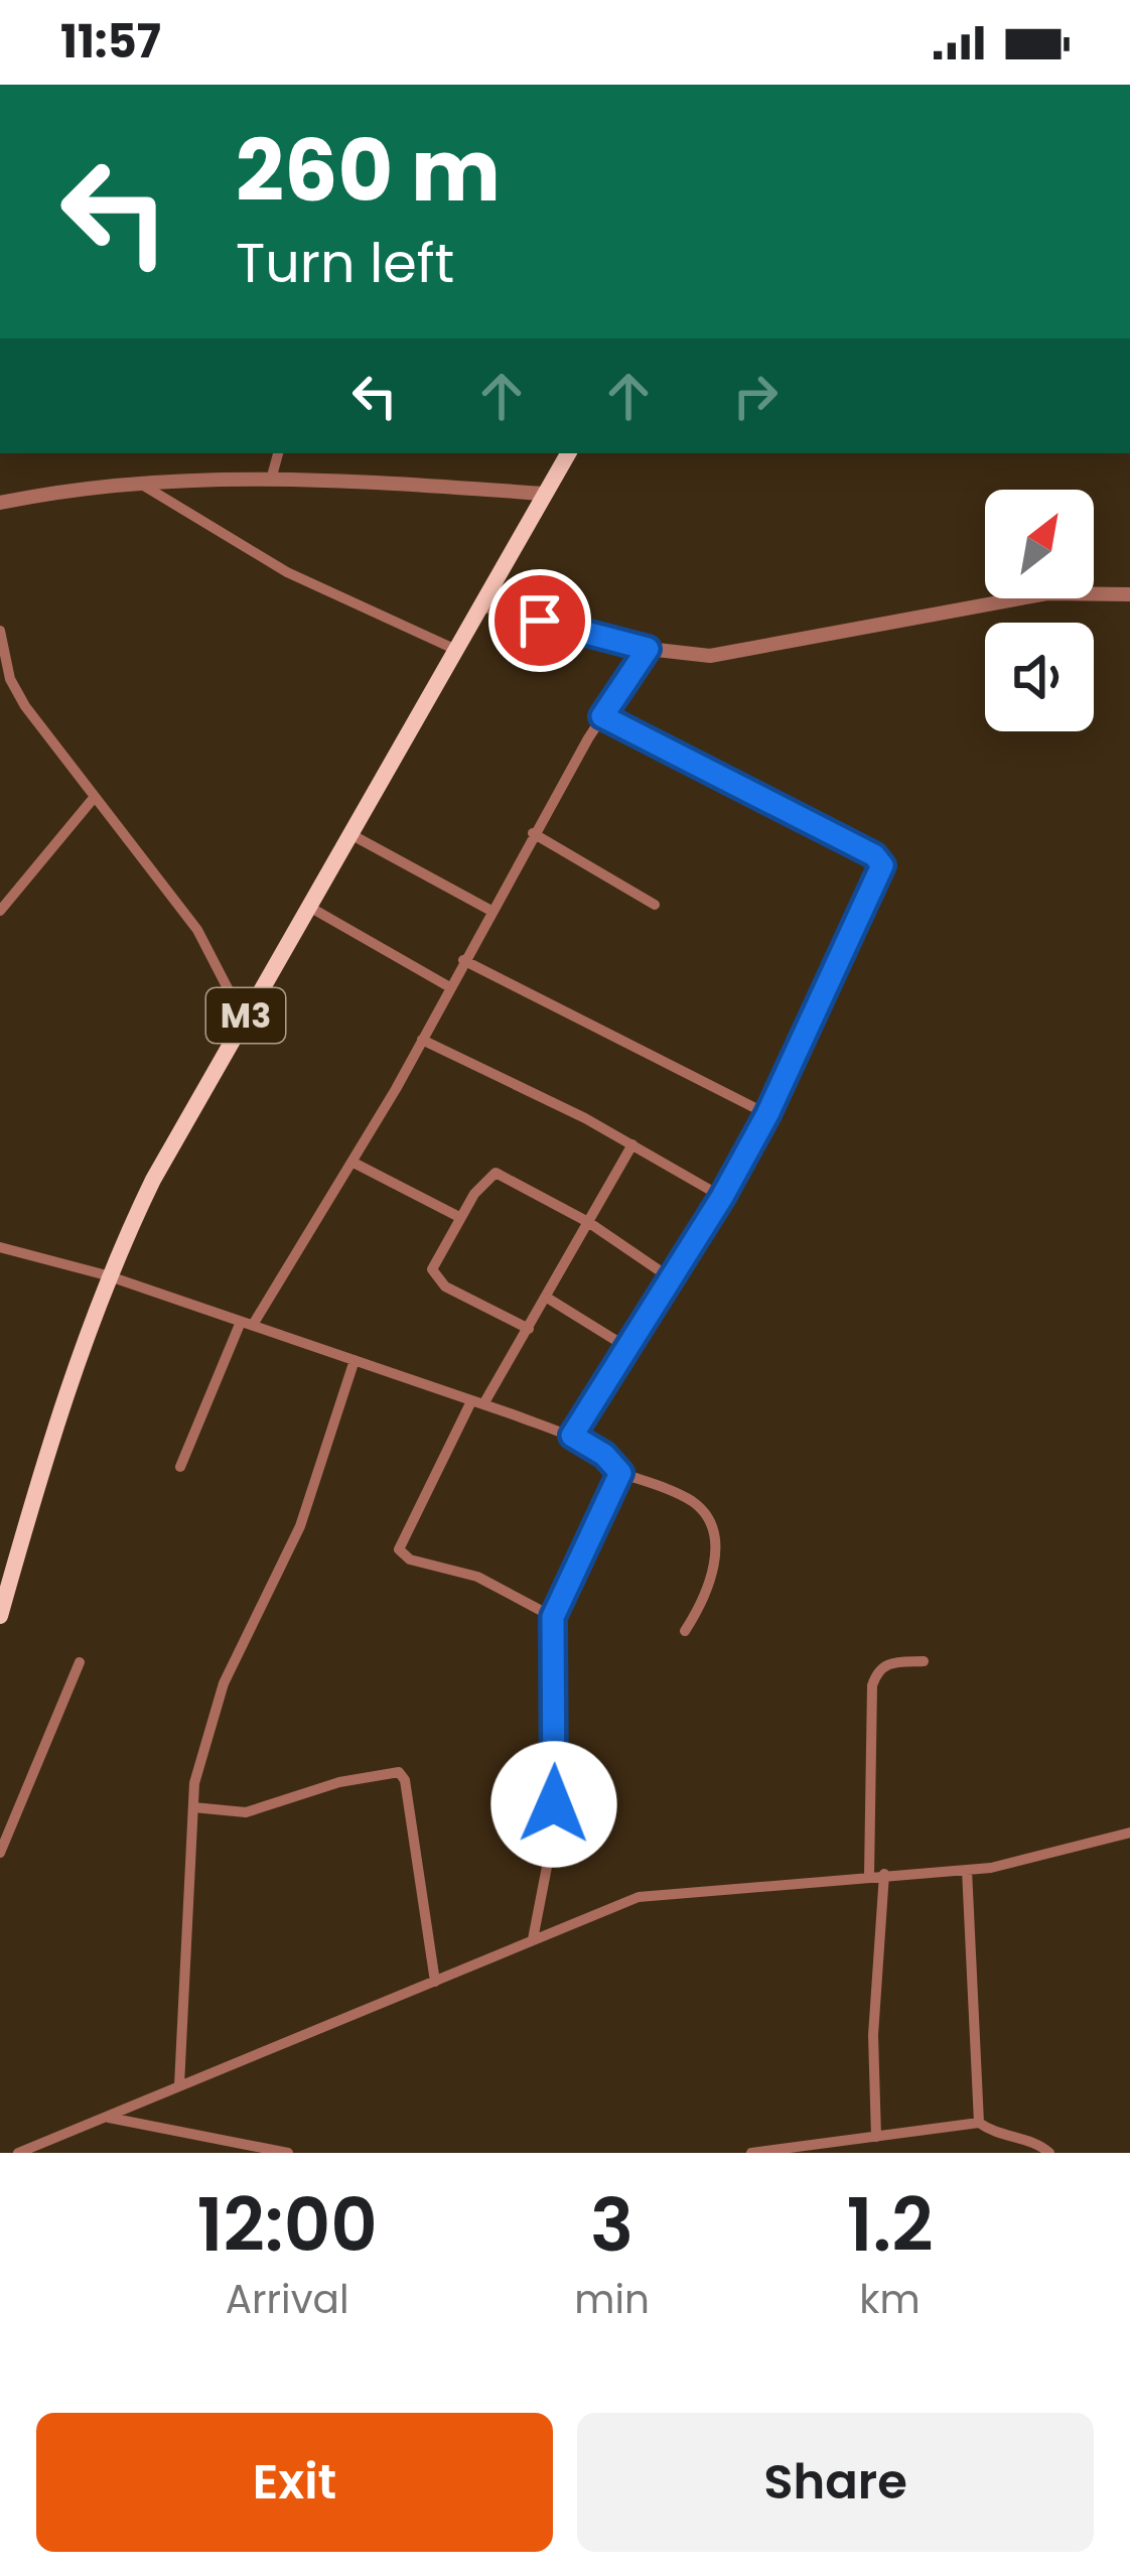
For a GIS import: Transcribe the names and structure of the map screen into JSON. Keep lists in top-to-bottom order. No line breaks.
{"streets":{"main road":["M3"]},"north":"top right","page":{"status":"11:57","turn":["260 m","Turn left"],"eta":["12:00","Arrival","3","min","1.2","km"],"buttons":["Exit","Share"]}}
